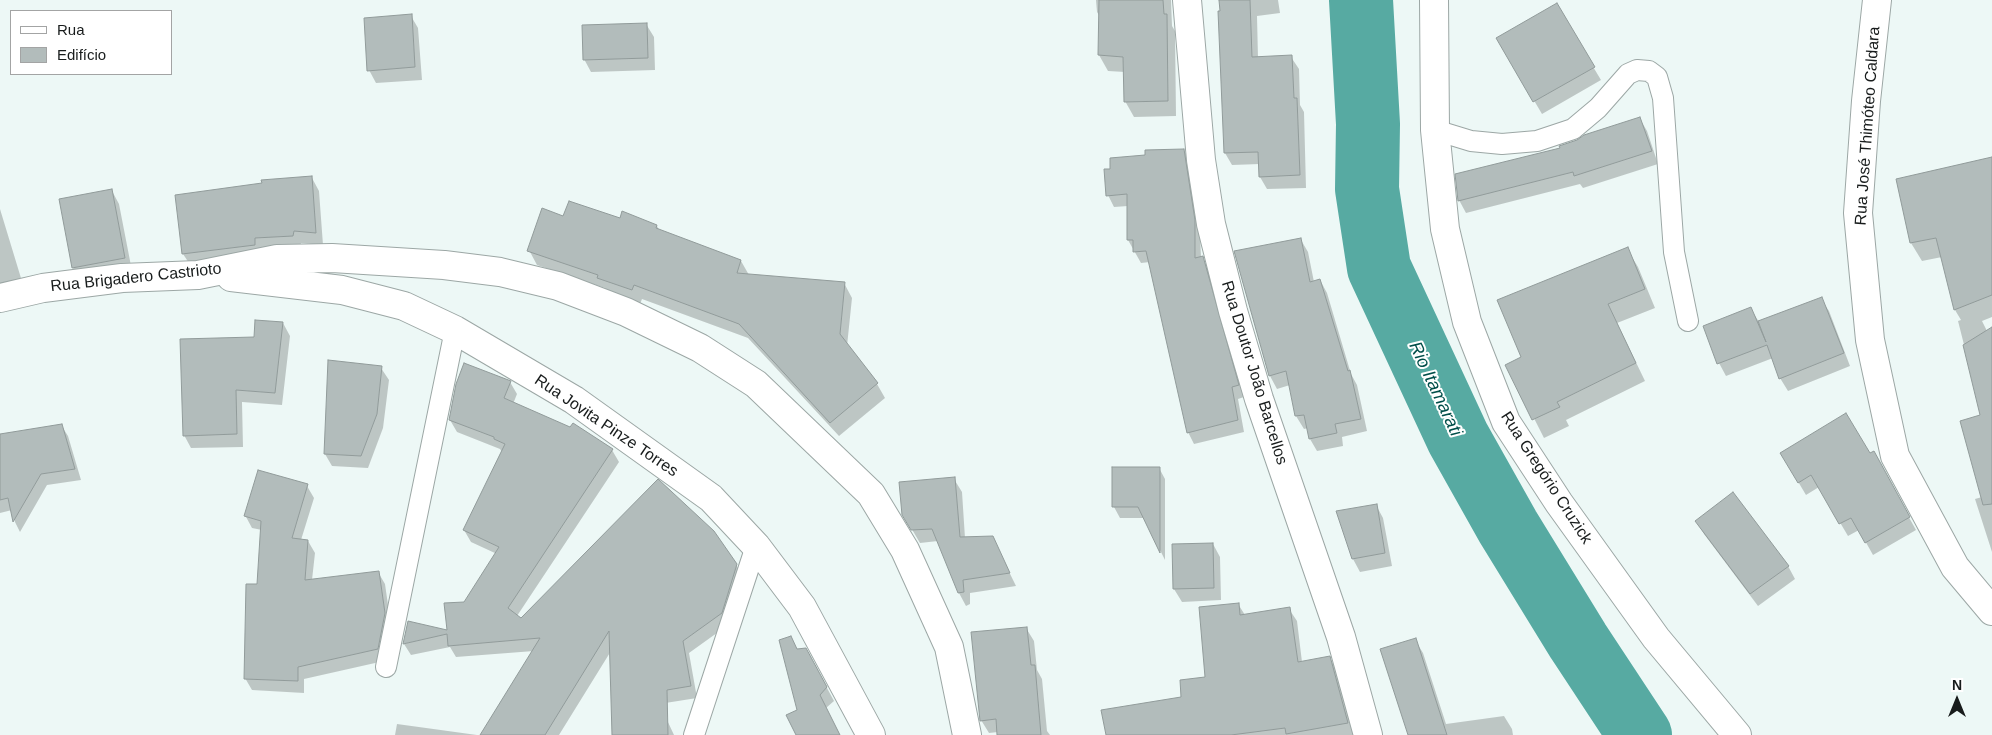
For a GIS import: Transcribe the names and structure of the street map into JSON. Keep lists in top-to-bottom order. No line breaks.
{"streets":{"street":["Rua José Thimóteo Caldara","Rua Brigadero Castrioto","Rua Doutor João Barcellos","Rua Jovita Pinze Torres","Rua Gregório Cruzick"]},"crossings":[["Rua Brigadero Castrioto","Rua Jovita Pinze Torres"]],"water":["Rio Itamarati"],"legend":["Rua","Edifício"],"north":"top"}
